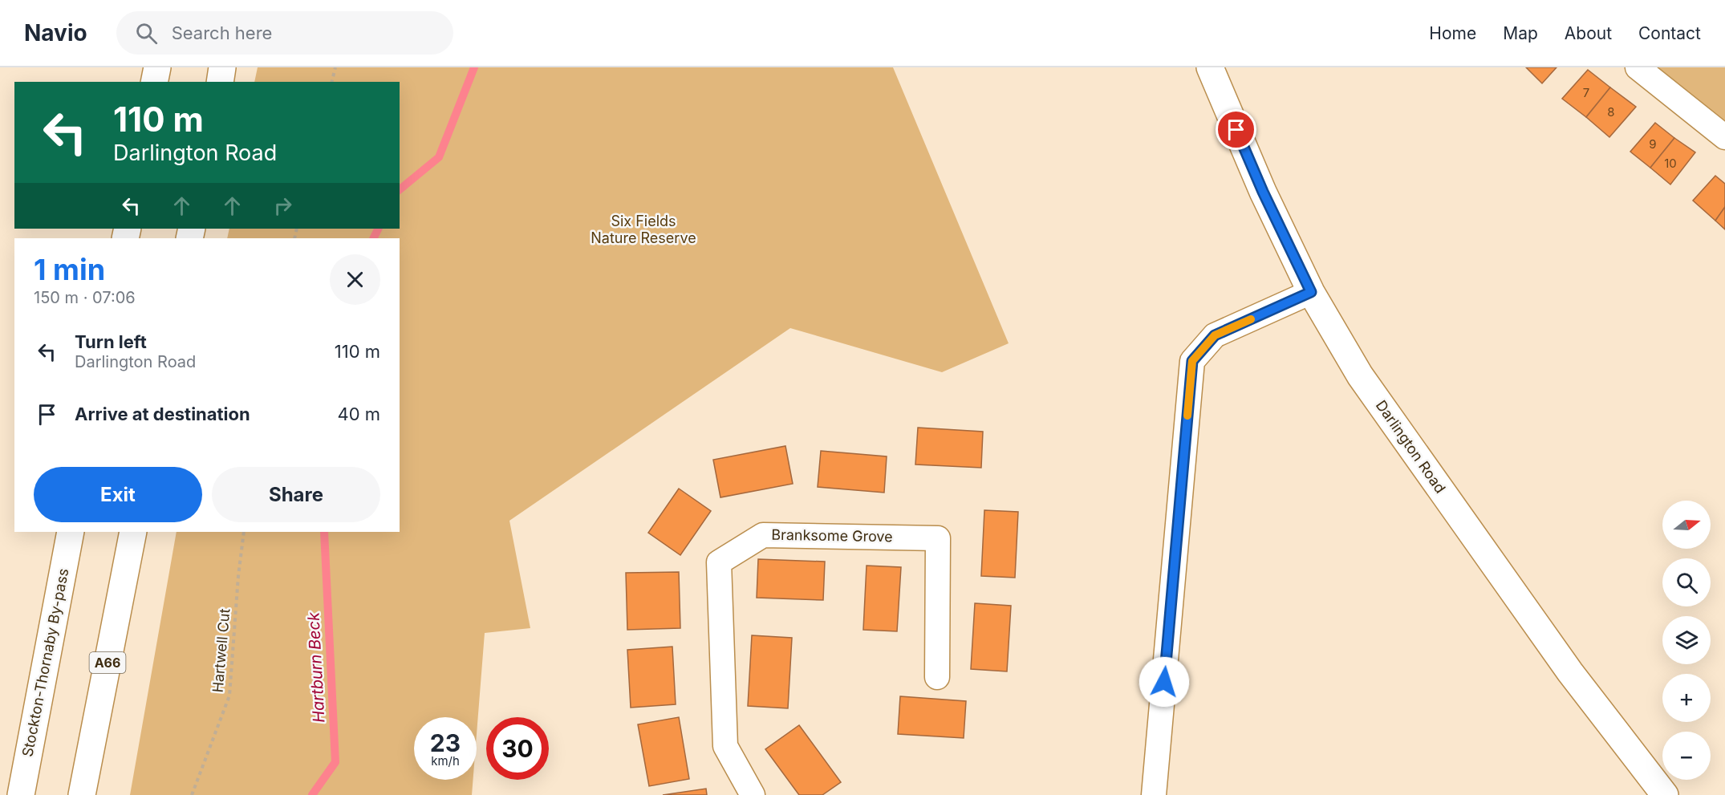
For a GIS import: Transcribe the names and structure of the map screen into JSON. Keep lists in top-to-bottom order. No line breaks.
{"streets":{"main road":["Darlington Road","Stockton-Thornaby By-pass","A66"],"street":["Branksome Grove"],"path":["Hartwell Cut"]},"water":["Hartburn Beck"],"parks":["Six Fields Nature Reserve"],"house_numbers":["7","8","9","10"],"north":"right","page":{"header":"Navio","search":"Search here","nav":["Home","Map","About","Contact"],"turn":["110 m","Darlington Road"],"heading":["1 min","150 m · 07:06"],"list":[{"name":"Turn left","note":"Darlington Road","value":"110 m"},{"name":"Arrive at destination","value":"40 m"}],"buttons":["Exit","Share"],"map_buttons":["+","−"],"speed":"23 km/h","limit":"30"}}
